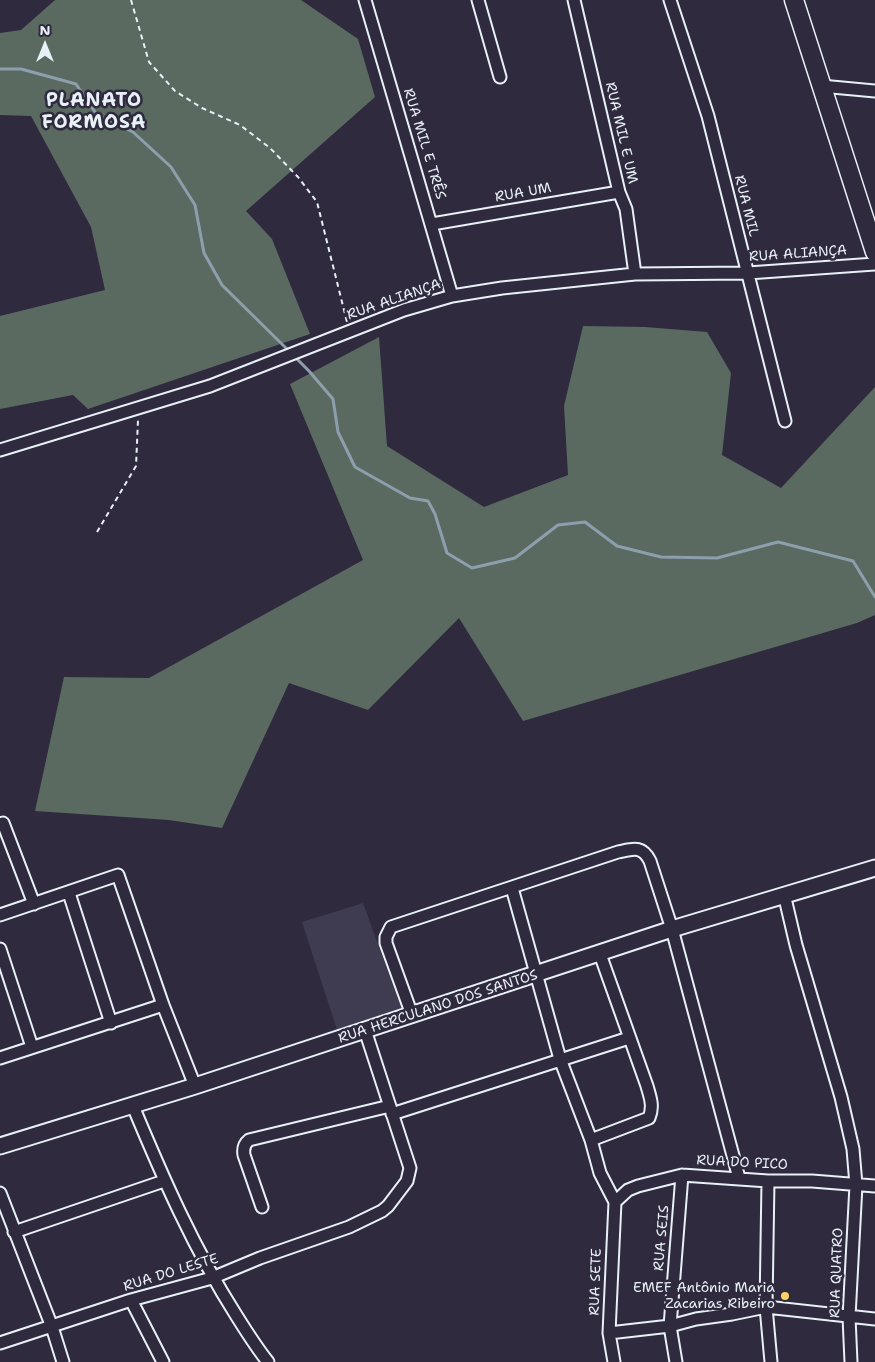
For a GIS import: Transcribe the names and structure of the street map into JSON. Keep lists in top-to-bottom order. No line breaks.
{"streets":{"street":["RUA MIL E UM","RUA MIL E TRÊS","RUA UM","RUA MIL","RUA ALIANÇA","RUA HERCULANO DOS SANTOS","RUA DO PICO","RUA SEIS","RUA DO LESTE","RUA QUATRO","RUA SETE"]},"crossings":[["RUA MIL E UM","RUA UM"],["RUA MIL E UM","RUA ALIANÇA"],["RUA MIL E TRÊS","RUA UM"],["RUA MIL E TRÊS","RUA ALIANÇA"],["RUA MIL","RUA ALIANÇA"],["RUA HERCULANO DOS SANTOS","RUA QUATRO"],["RUA DO PICO","RUA SEIS"],["RUA DO PICO","RUA QUATRO"],["RUA DO PICO","RUA SETE"]],"districts":["PLANATO FORMOSA"],"places":["EMEF Antônio Maria Zacarias Ribeiro"],"north":"top"}
